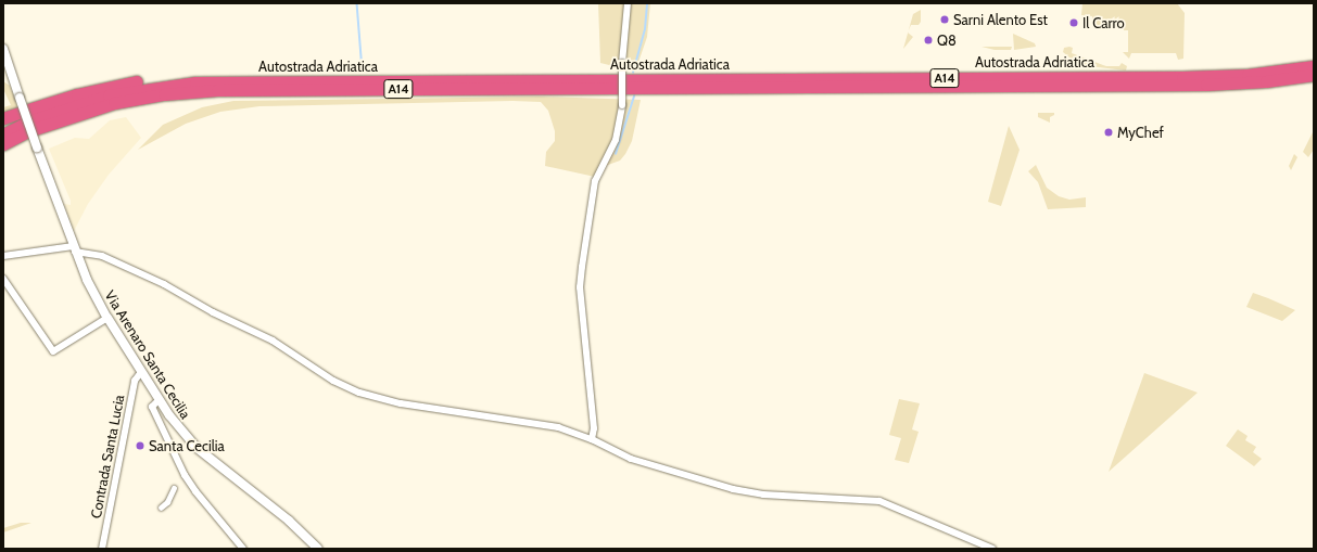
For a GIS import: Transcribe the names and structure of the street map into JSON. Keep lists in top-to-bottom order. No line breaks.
{"streets":{"highway":["Autostrada Adriatica","A14"],"street":["Via Arenaro Santa Cecilia","Contrada Santa Lucia"]},"crossings":[["Via Arenaro Santa Cecilia","Contrada Santa Lucia"]],"places":["Sarni Alento Est","Il Carro","Q8","MyChef","Santa Cecilia"]}
